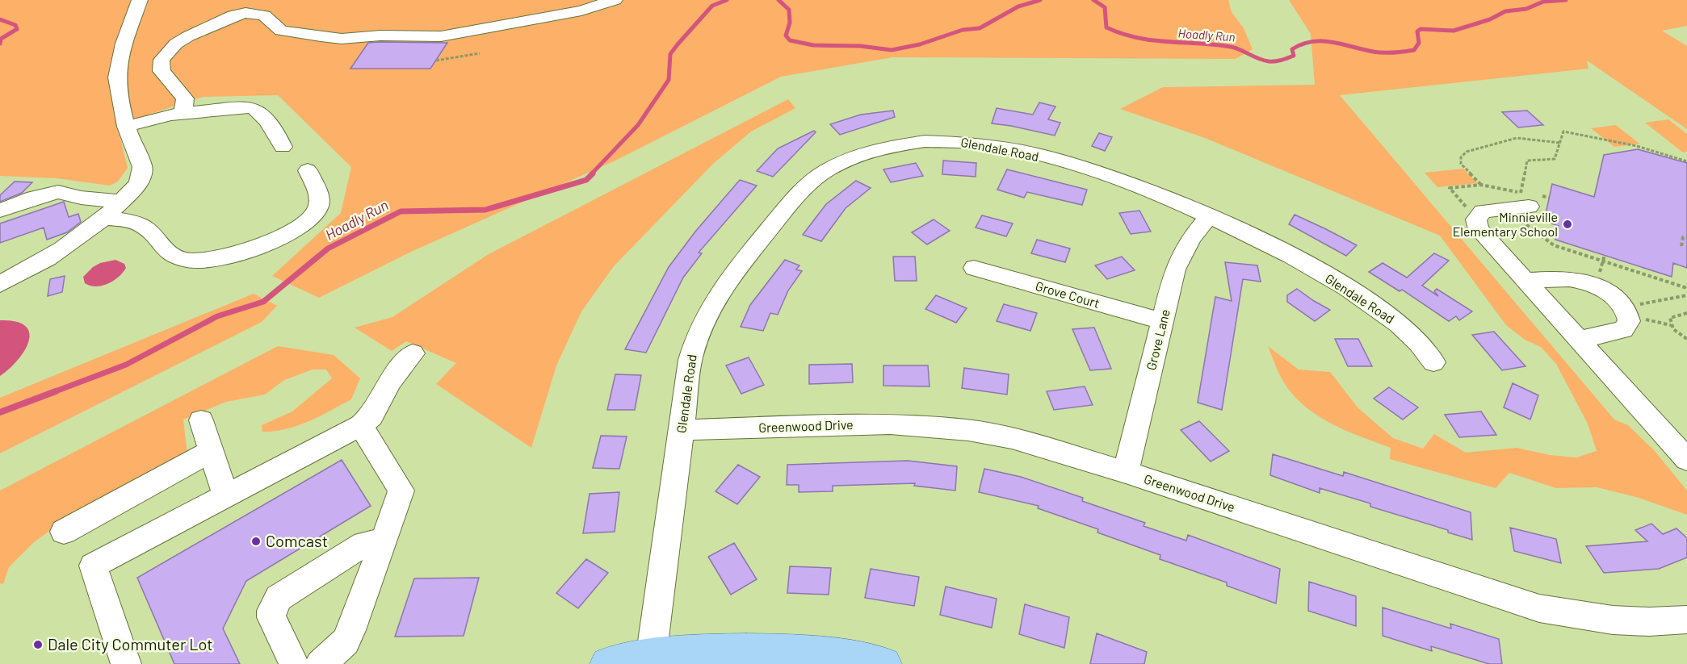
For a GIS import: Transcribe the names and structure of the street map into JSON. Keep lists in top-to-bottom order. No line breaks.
{"streets":{"street":["Glendale Road","Grove Court","Grove Lane","Greenwood Drive"]},"crossings":[["Glendale Road","Grove Lane"],["Glendale Road","Greenwood Drive"],["Grove Court","Grove Lane"],["Grove Lane","Greenwood Drive"]],"water":["Hoadly Run"],"places":["Minnieville Elementary School","Comcast","Dale City Commuter Lot"]}
